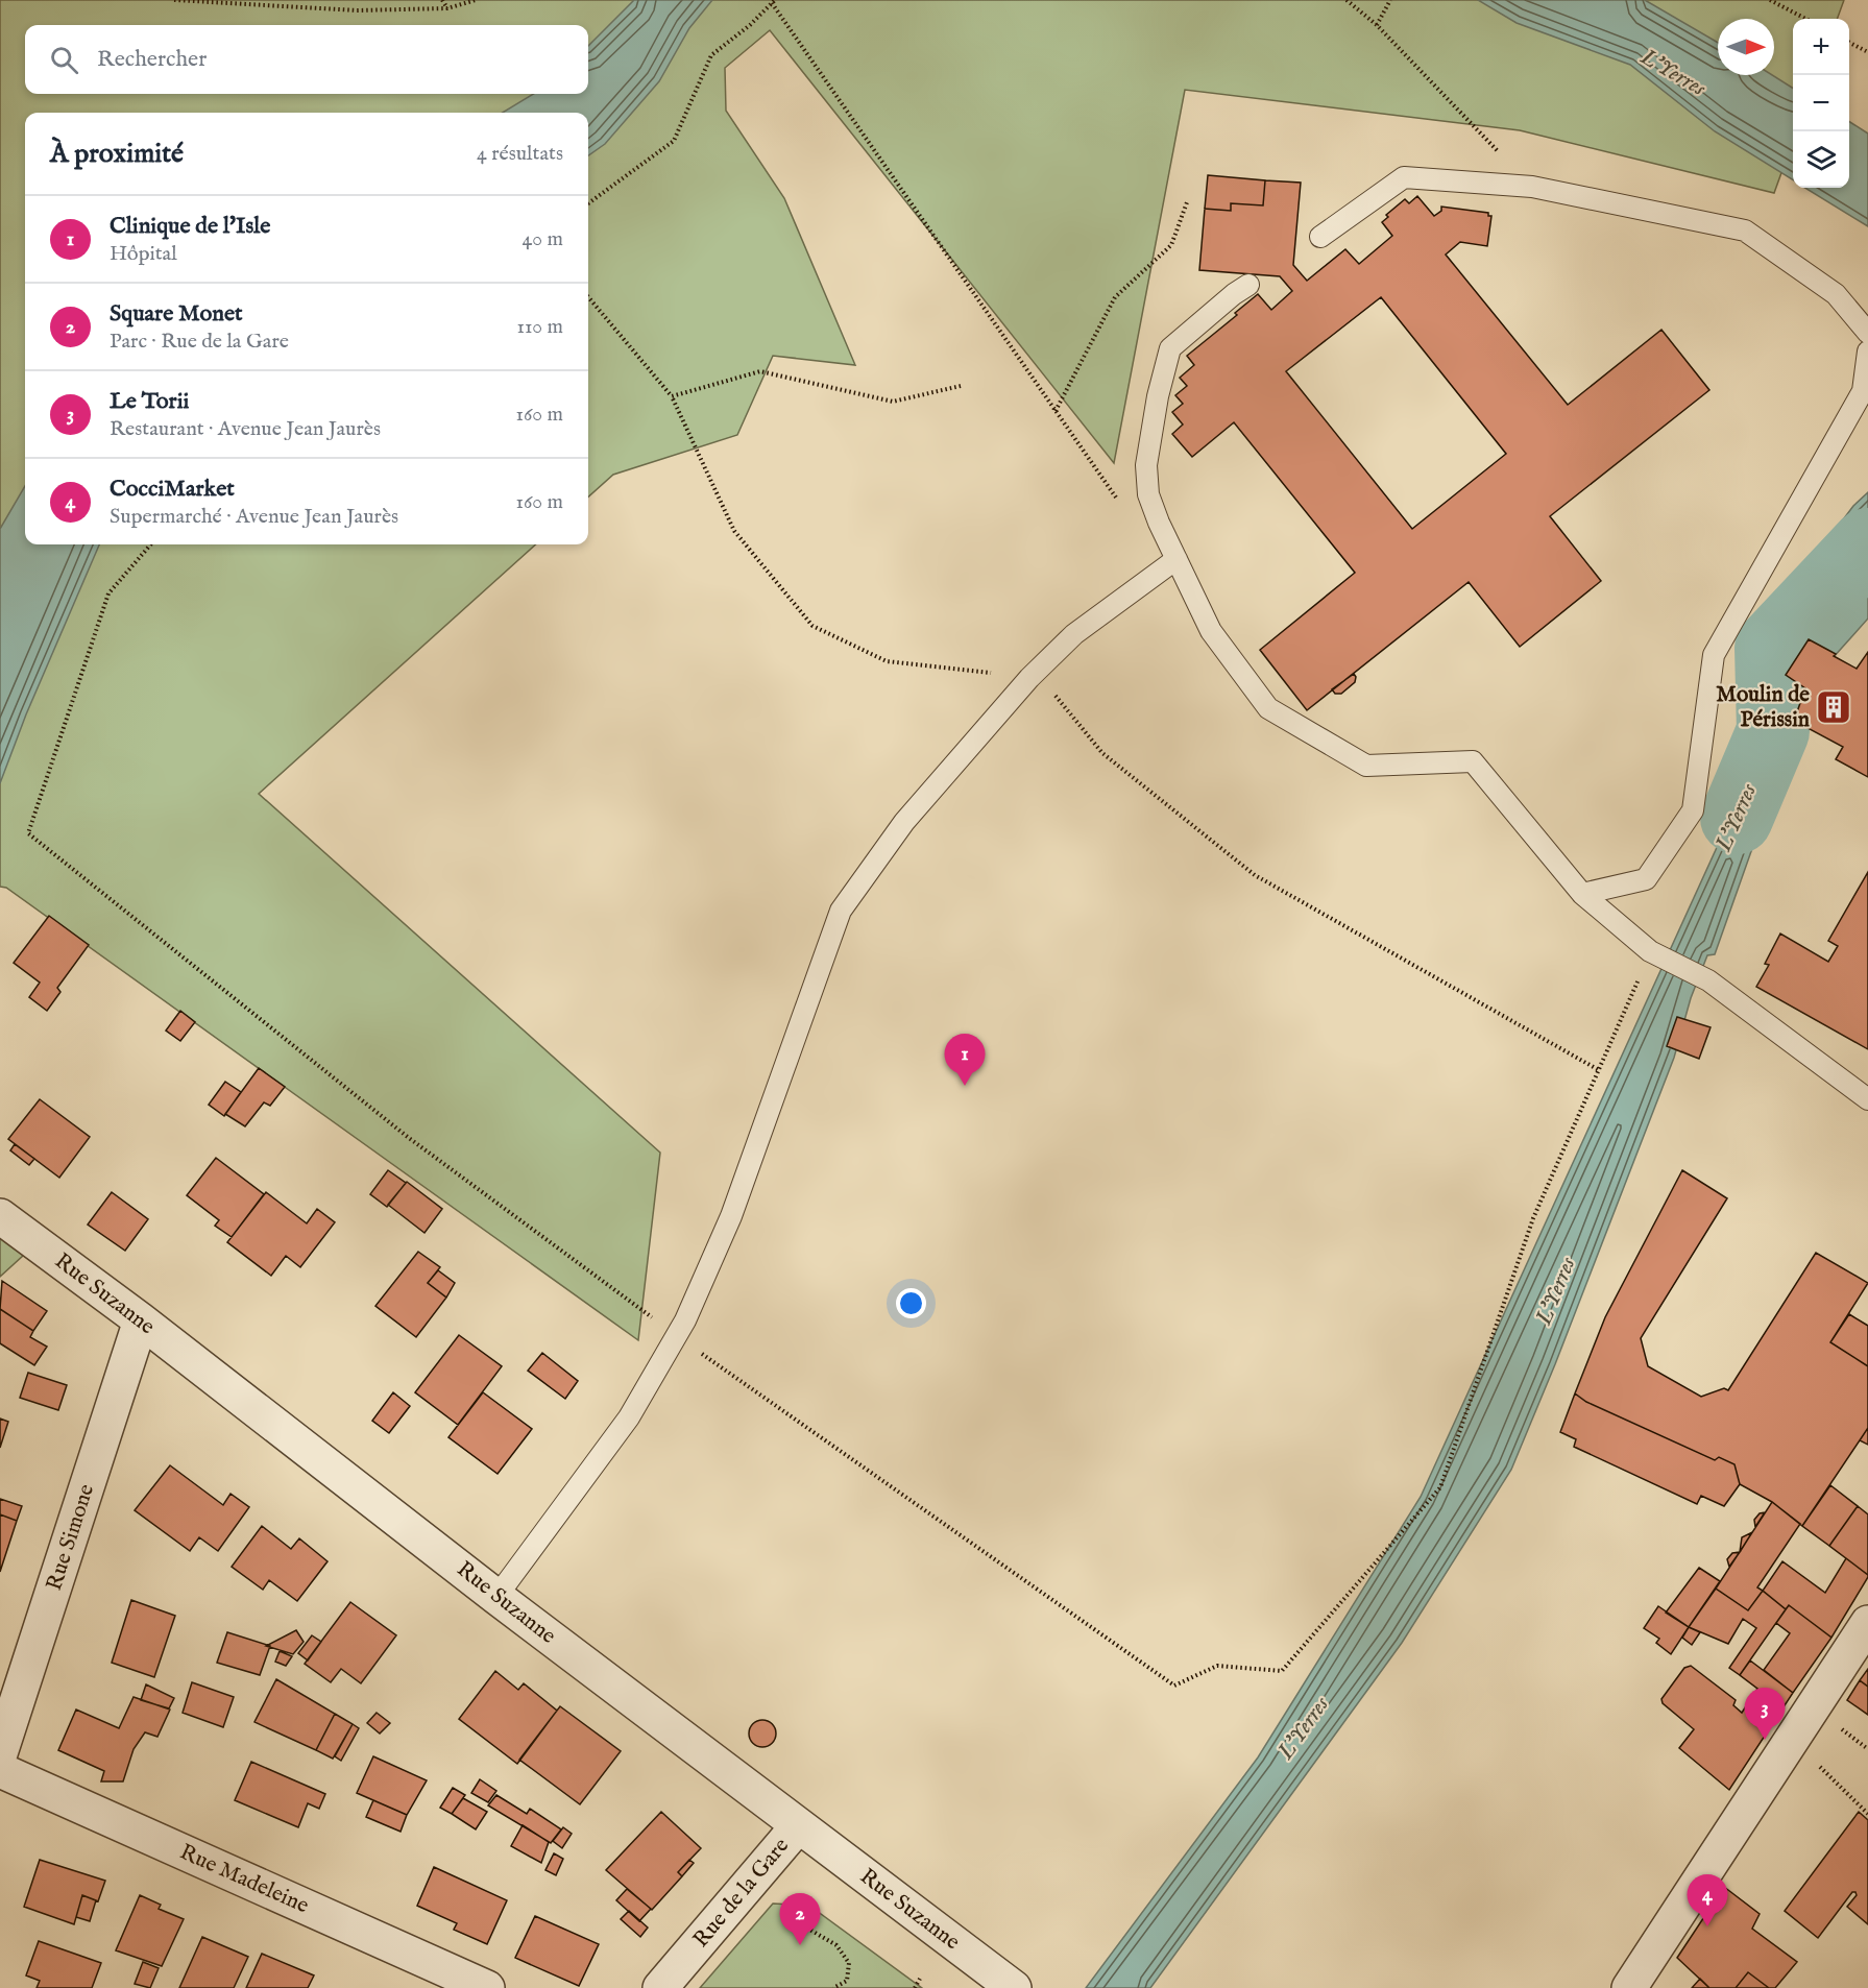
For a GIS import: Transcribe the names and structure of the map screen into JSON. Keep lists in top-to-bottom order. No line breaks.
{"streets":{"street":["Rue Suzanne","Rue Simone","Rue Madeleine","Rue de la Gare"]},"crossings":[["Rue Suzanne","Rue Simone"],["Rue Suzanne","Rue de la Gare"]],"water":["L'Yerres"],"places":{"building":["Moulin de Périssin"]},"north":"right","page":{"map_buttons":["+","−"],"search":"Rechercher","heading":["À proximité","4 résultats"],"list":[{"mark":"1","name":"Clinique de l'Isle","note":"Hôpital","value":"40 m"},{"mark":"2","name":"Square Monet","note":"Parc · Rue de la Gare","value":"110 m"},{"mark":"3","name":"Le Torii","note":"Restaurant · Avenue Jean Jaurès","value":"160 m"},{"mark":"4","name":"CocciMarket","note":"Supermarché · Avenue Jean Jaurès","value":"160 m"}],"pins":["1","3","4","2"]}}
